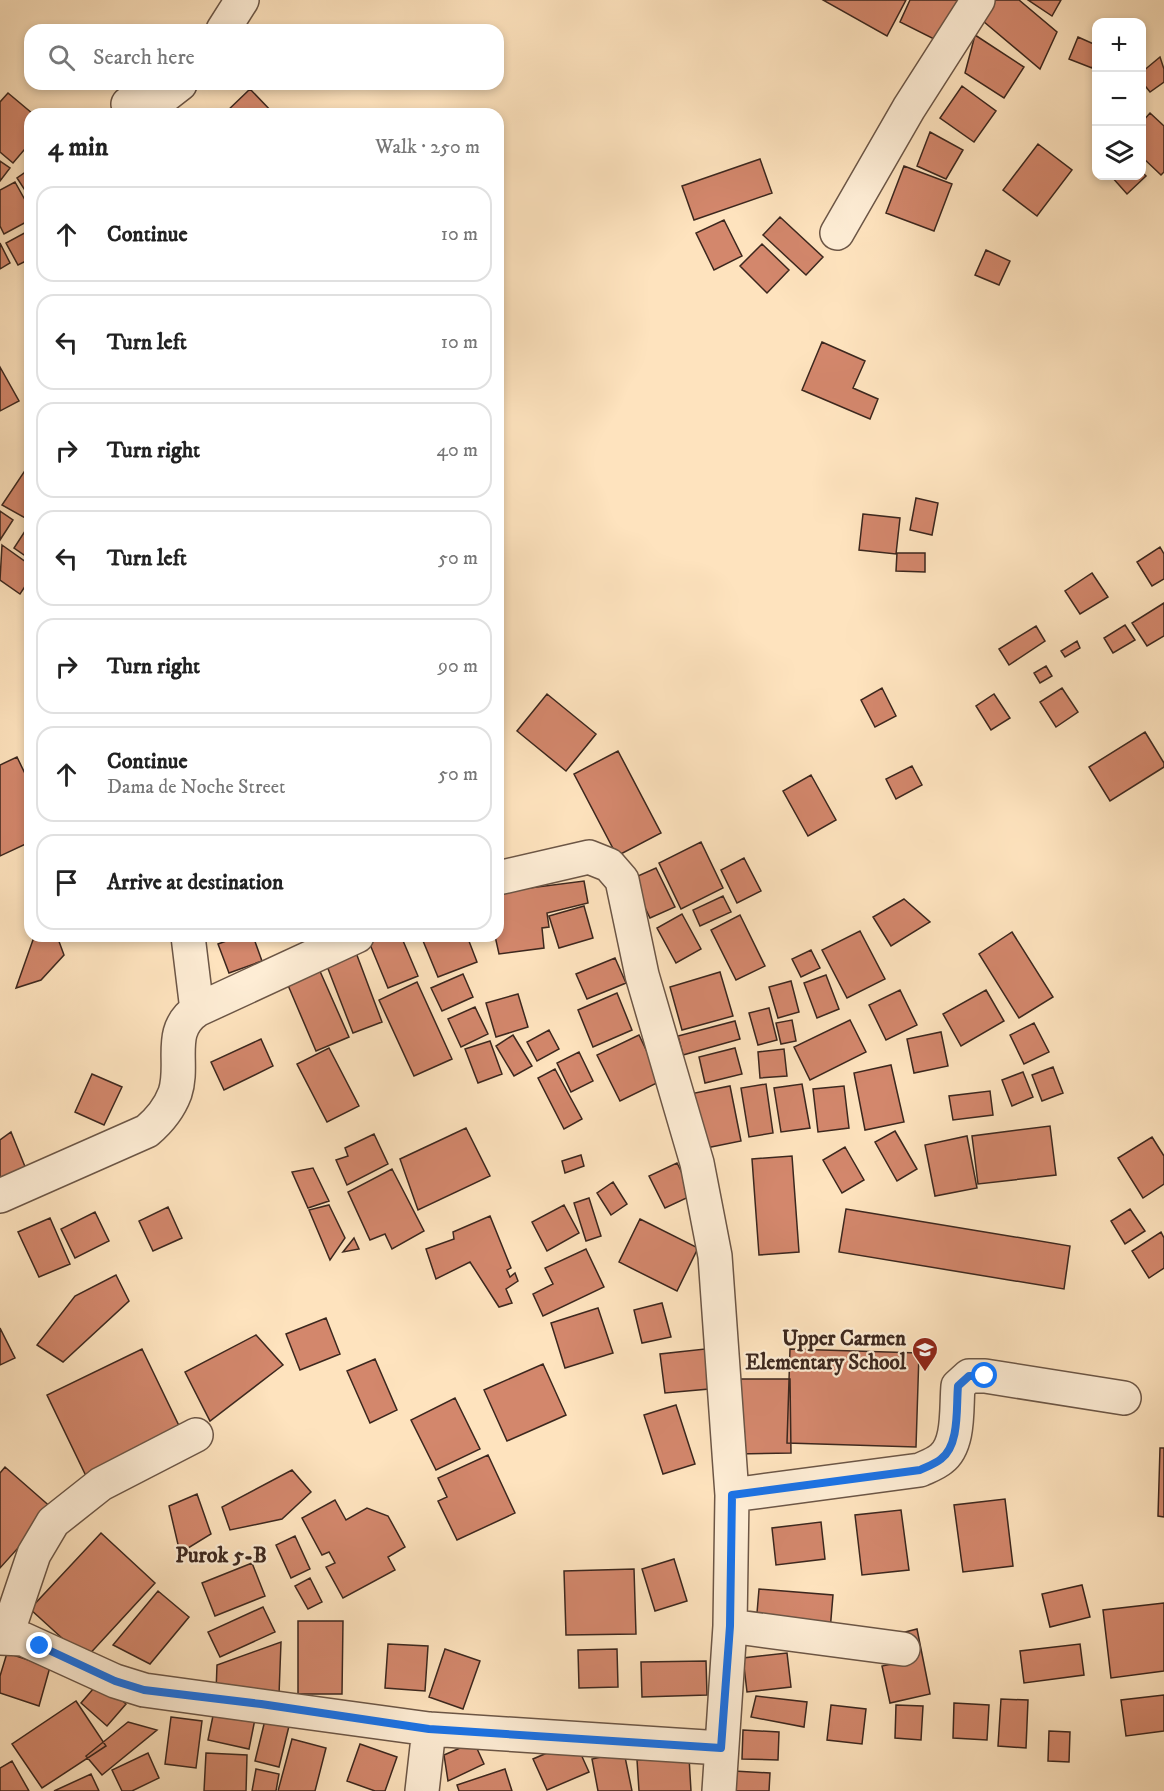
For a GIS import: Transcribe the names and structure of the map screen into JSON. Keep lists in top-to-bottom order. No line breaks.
{"districts":["Purok 5-B"],"places":{"school or university":["Upper Carmen Elementary School"]},"page":{"map_buttons":["+","−"],"search":"Search here","heading":["4 min","Walk · 250 m"],"list":[["Continue","10 m"],["Turn left","10 m"],["Turn right","40 m"],["Turn left","50 m"],["Turn right","90 m"],["Continue","Dama de Noche Street","50 m"],"Arrive at destination"]}}
